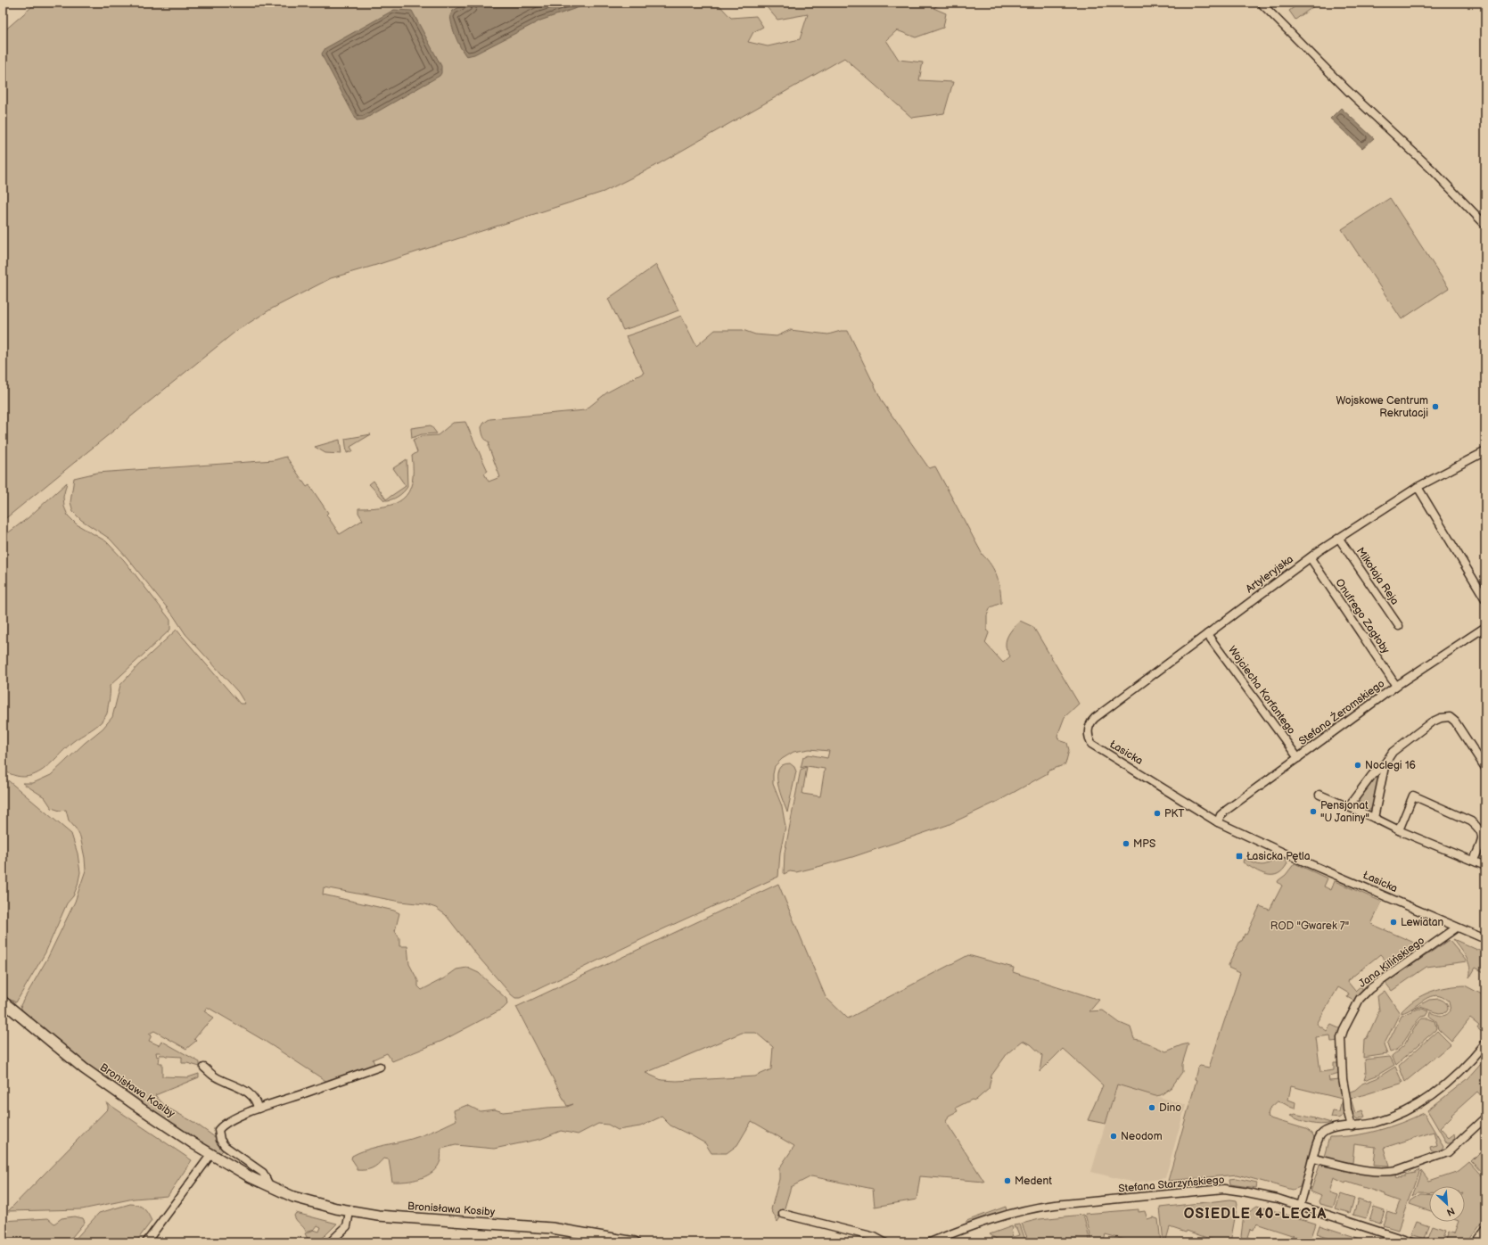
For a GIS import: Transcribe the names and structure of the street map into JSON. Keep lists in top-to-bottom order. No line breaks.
{"streets":{"street":["Artyleryjska","Mikołaja Reja","Onufrego Zagłoby","Wojciecha Korfantego","Stefana Żeromskiego","Łasicka","Jana Kilińskiego","Bronisława Kosiby","Stefana Starzyńskiego"]},"crossings":[["Artyleryjska","Mikołaja Reja"],["Artyleryjska","Onufrego Zagłoby"],["Artyleryjska","Wojciecha Korfantego"],["Artyleryjska","Łasicka"],["Onufrego Zagłoby","Stefana Żeromskiego"],["Wojciecha Korfantego","Stefana Żeromskiego"],["Stefana Żeromskiego","Łasicka"],["Łasicka","Jana Kilińskiego"]],"districts":["OSIEDLE 40-LECIA"],"parks":["ROD \"Gwarek 7\""],"places":{"other":["Wojskowe Centrum Rekrutacji","Noclegi 16","Pensjonat \"U Janiny\"","PKT","MPS","Lewiatan","Dino","Neodom","Medent"],"transit":["Łasicka Pętla"]},"north":"bottom right"}
